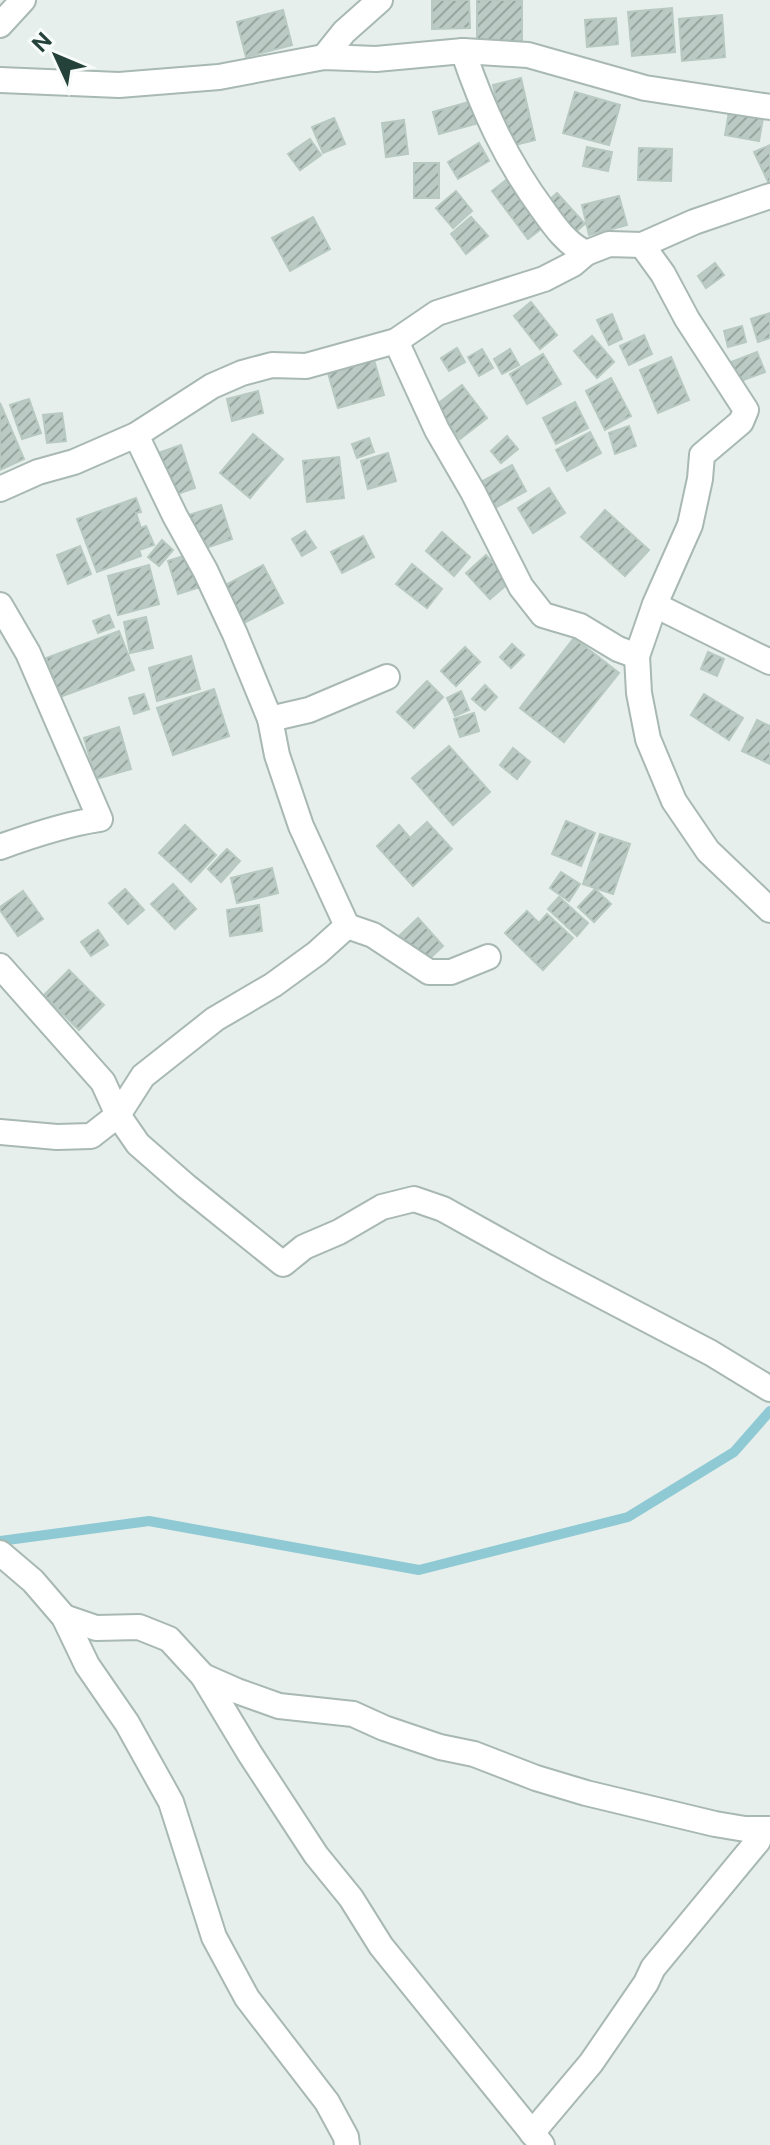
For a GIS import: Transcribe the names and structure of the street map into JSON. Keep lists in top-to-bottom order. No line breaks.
{"north":"top left"}
